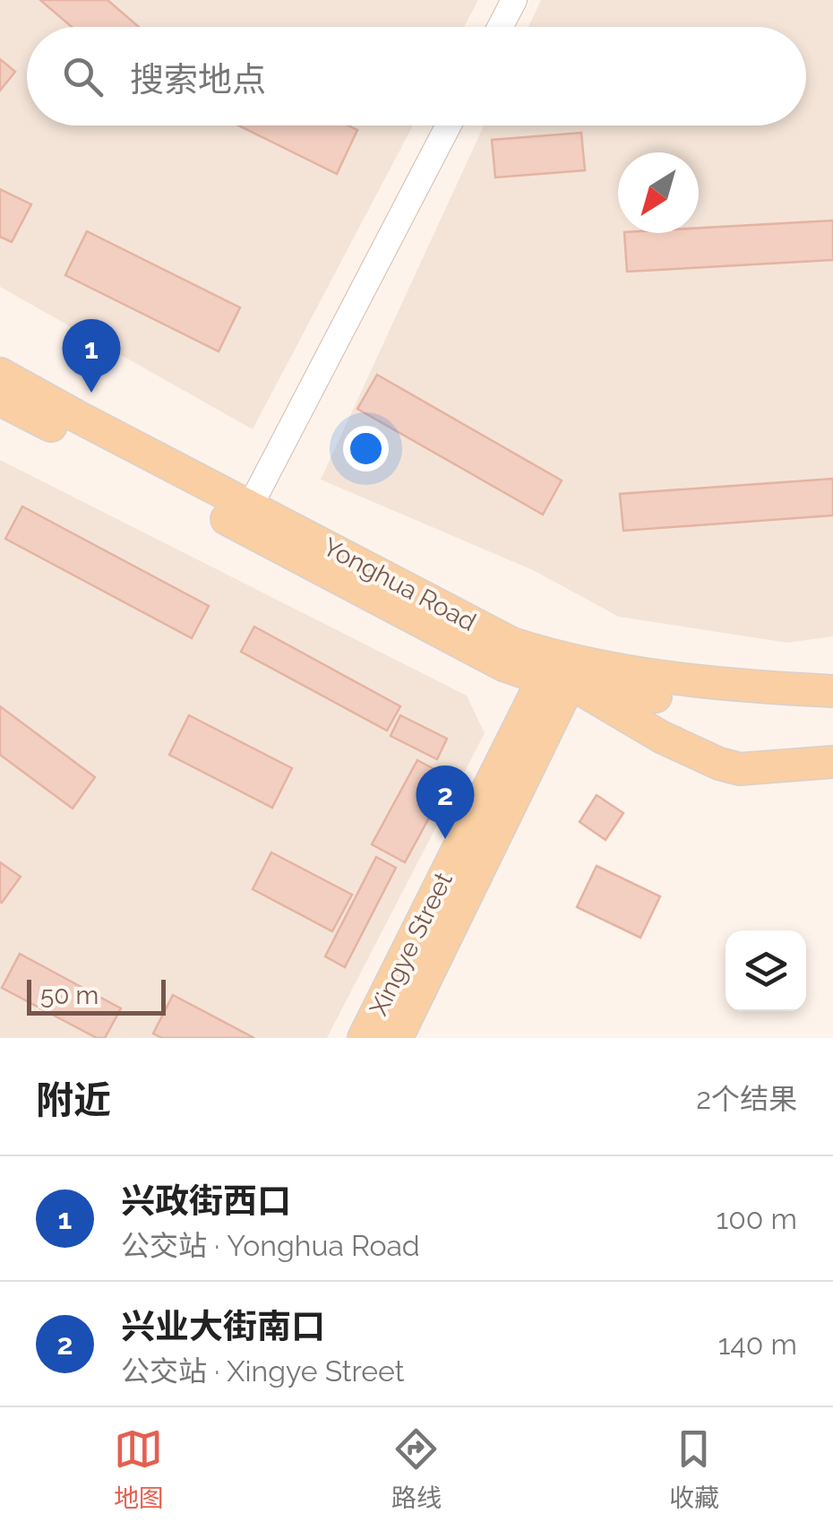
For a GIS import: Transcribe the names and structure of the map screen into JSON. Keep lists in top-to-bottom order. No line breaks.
{"streets":{"main road":["Yonghua Road","Xingye Street"]},"crossings":[["Yonghua Road","Xingye Street"]],"scale_bar":"50 m","north":"bottom left","page":{"search":"搜索地点","pins":["1","2"],"scale":"50 m","heading":["附近","2个结果"],"list":[{"mark":"1","name":"兴政街西口","note":"公交站 · Yonghua Road","value":"100 m"},{"mark":"2","name":"兴业大街南口","note":"公交站 · Xingye Street","value":"140 m"}],"nav":["地图","路线","收藏"]}}
